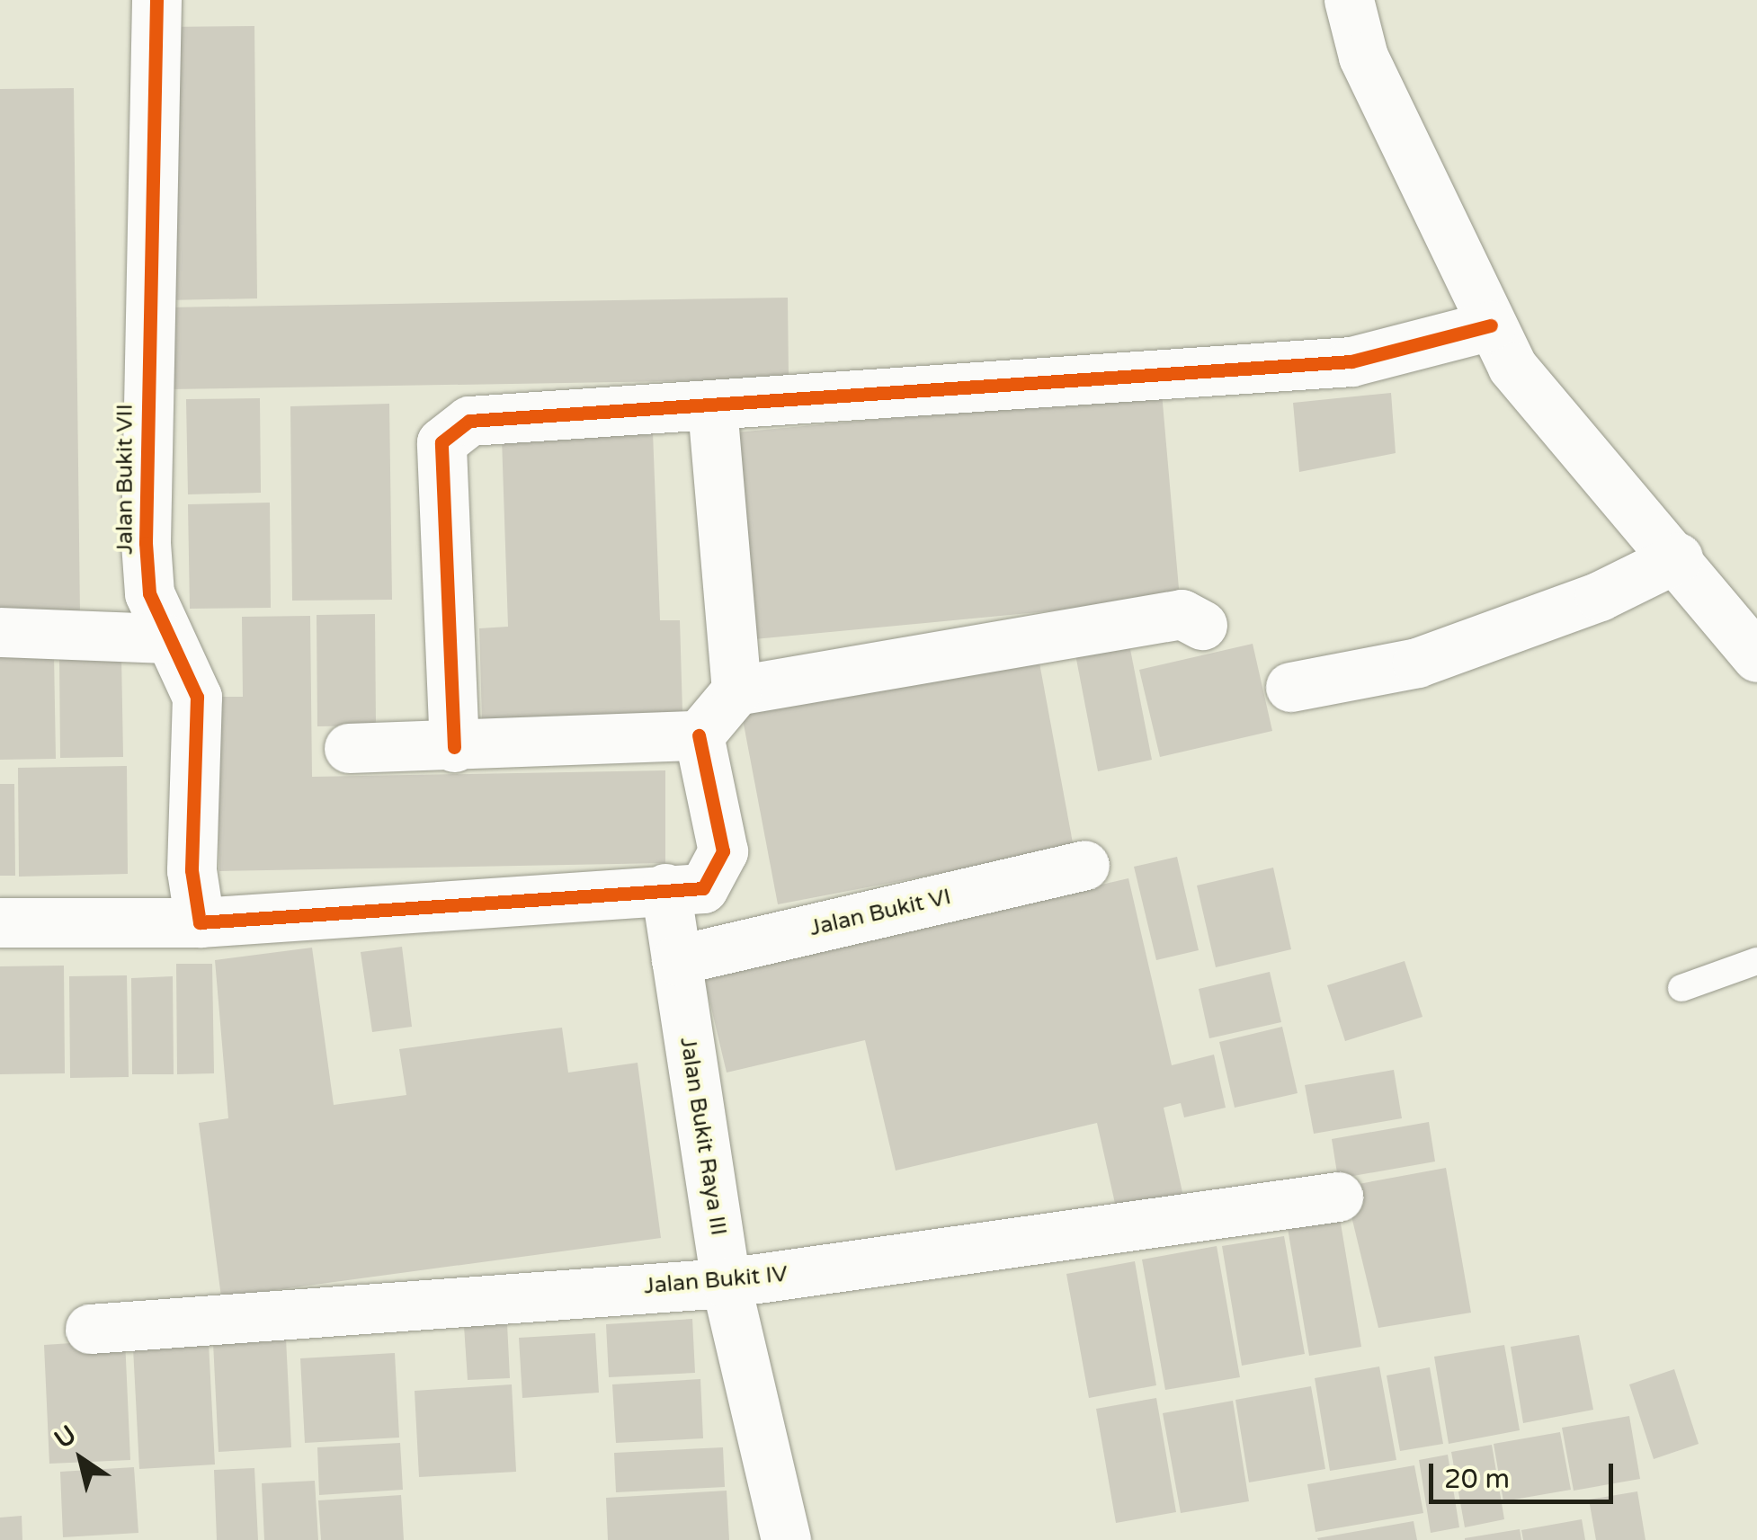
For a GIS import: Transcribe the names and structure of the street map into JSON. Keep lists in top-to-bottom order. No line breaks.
{"streets":{"street":["Jalan Bukit VII","Jalan Bukit VI","Jalan Bukit Raya III","Jalan Bukit IV"]},"crossings":[["Jalan Bukit VI","Jalan Bukit Raya III"],["Jalan Bukit Raya III","Jalan Bukit IV"]],"scale_bar":"20 m","north":"top left"}
